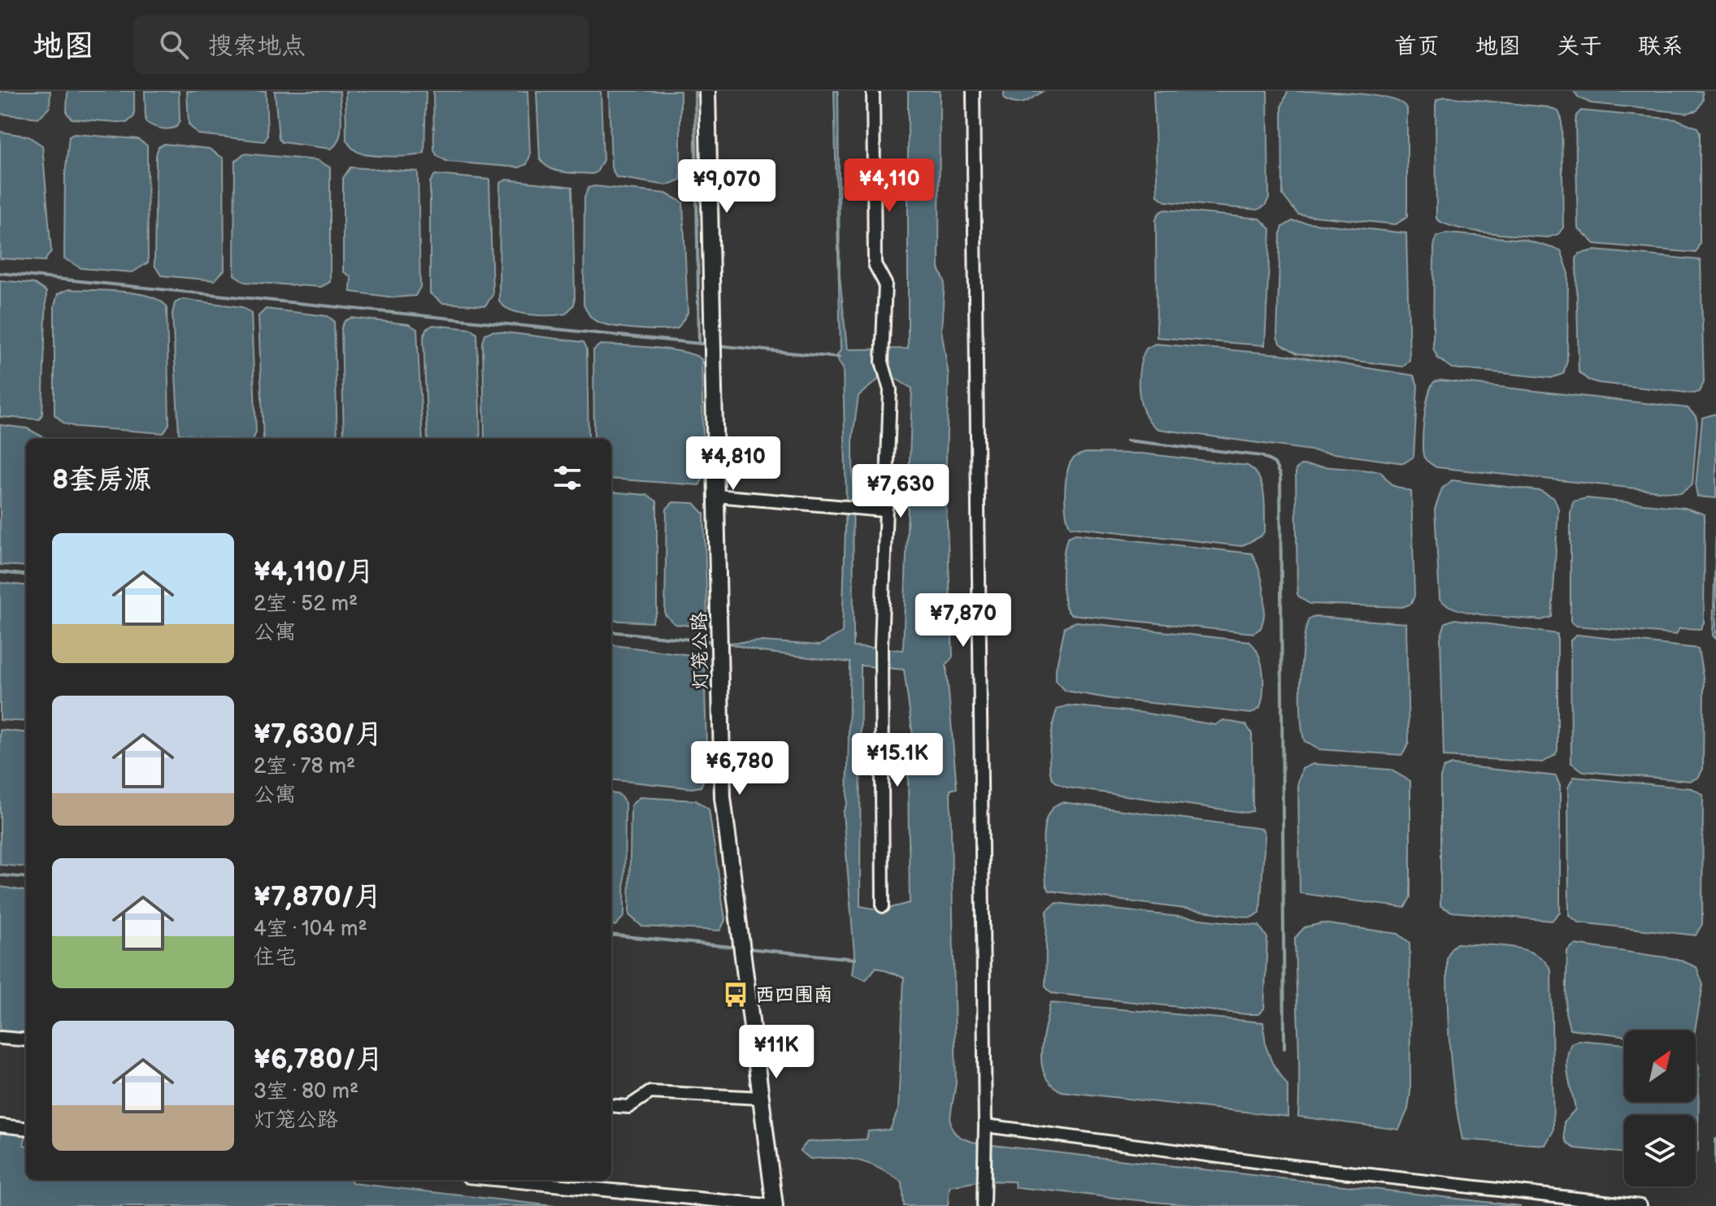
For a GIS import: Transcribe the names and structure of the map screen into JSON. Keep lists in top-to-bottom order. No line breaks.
{"streets":{"street":["灯笼公路"]},"places":{"bus stop":["西四围南"]},"north":"top right","page":{"header":"地图","search":"搜索地点","nav":["首页","地图","关于","联系"],"price":["¥4,110","¥9,070","¥4,810","¥7,630","¥7,870","¥15.1K","¥6,780","¥11K"],"heading":"8套房源","list":[{"name":"¥4,110/月","note":"2室 · 52 m² · 公寓"},{"name":"¥7,630/月","note":"2室 · 78 m² · 公寓"},{"name":"¥7,870/月","note":"4室 · 104 m² · 住宅"},{"name":"¥6,780/月","note":"3室 · 80 m² · 灯笼公路"}]}}
